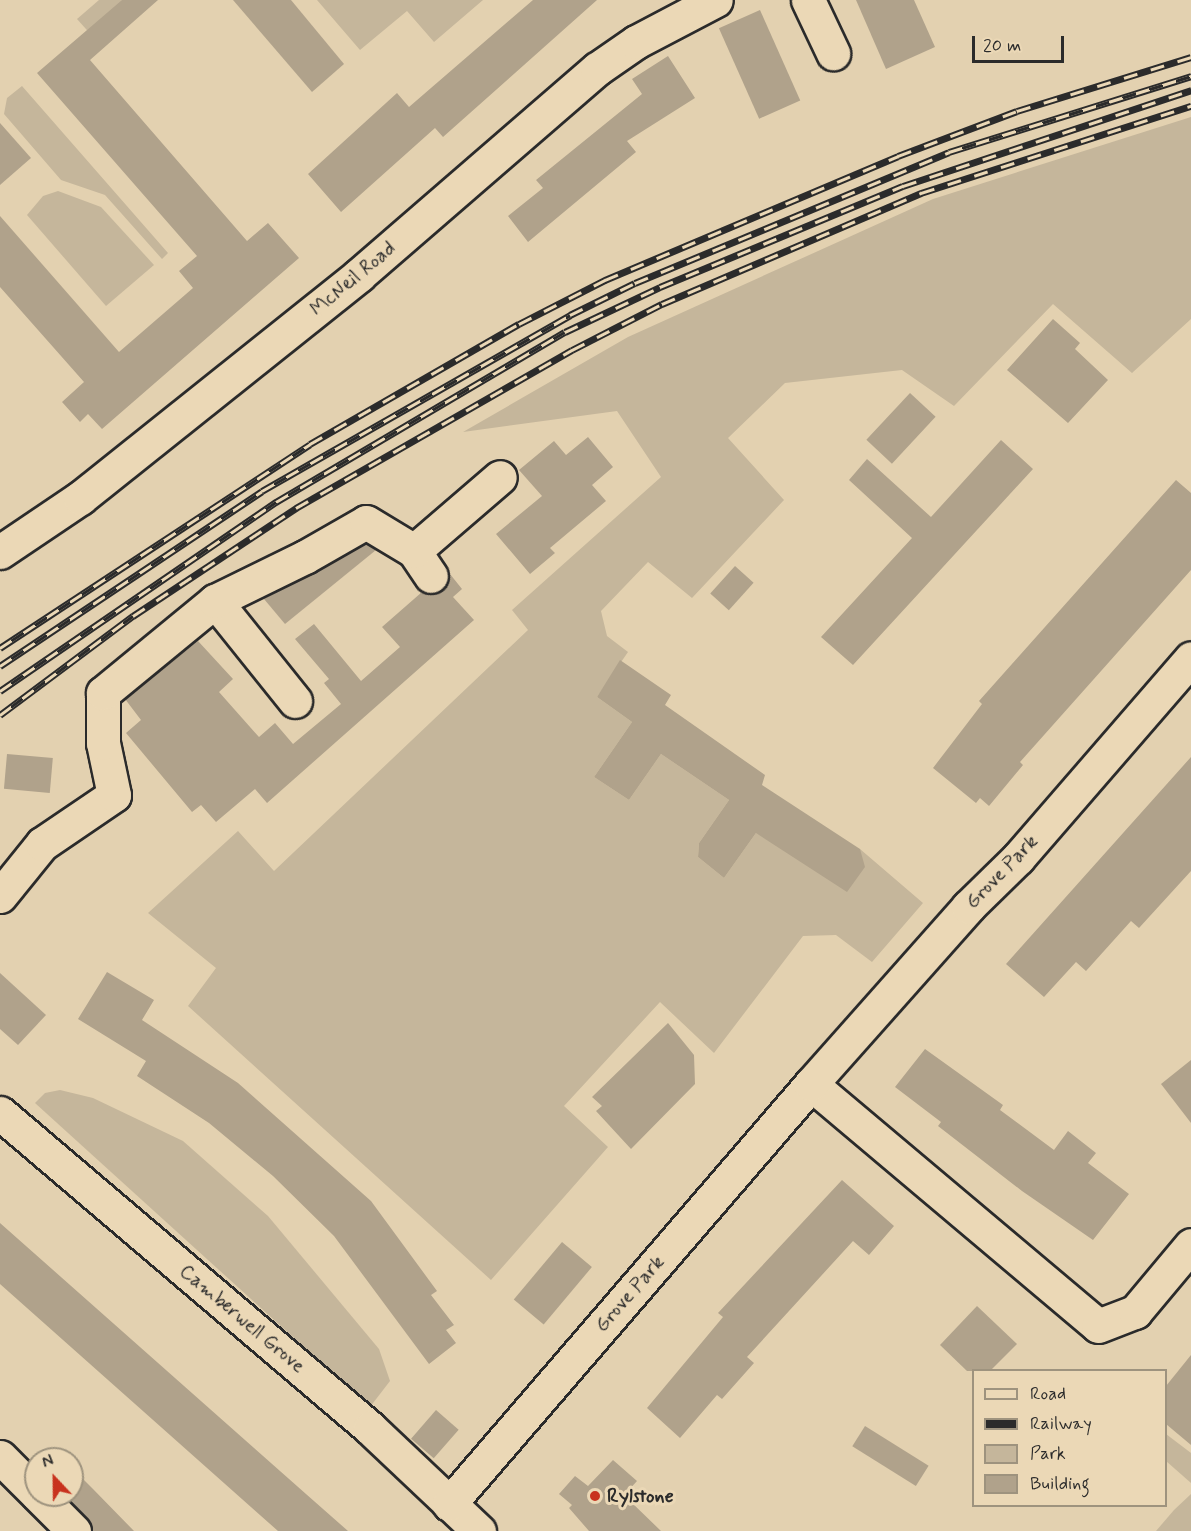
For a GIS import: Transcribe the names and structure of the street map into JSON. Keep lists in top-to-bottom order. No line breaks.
{"streets":{"street":["McNeil Road","Grove Park","Camberwell Grove"]},"crossings":[["Grove Park","Camberwell Grove"]],"places":["Rylstone"],"legend":["Road","Railway","Park","Building"],"scale_bar":"20 m","north":"top"}
